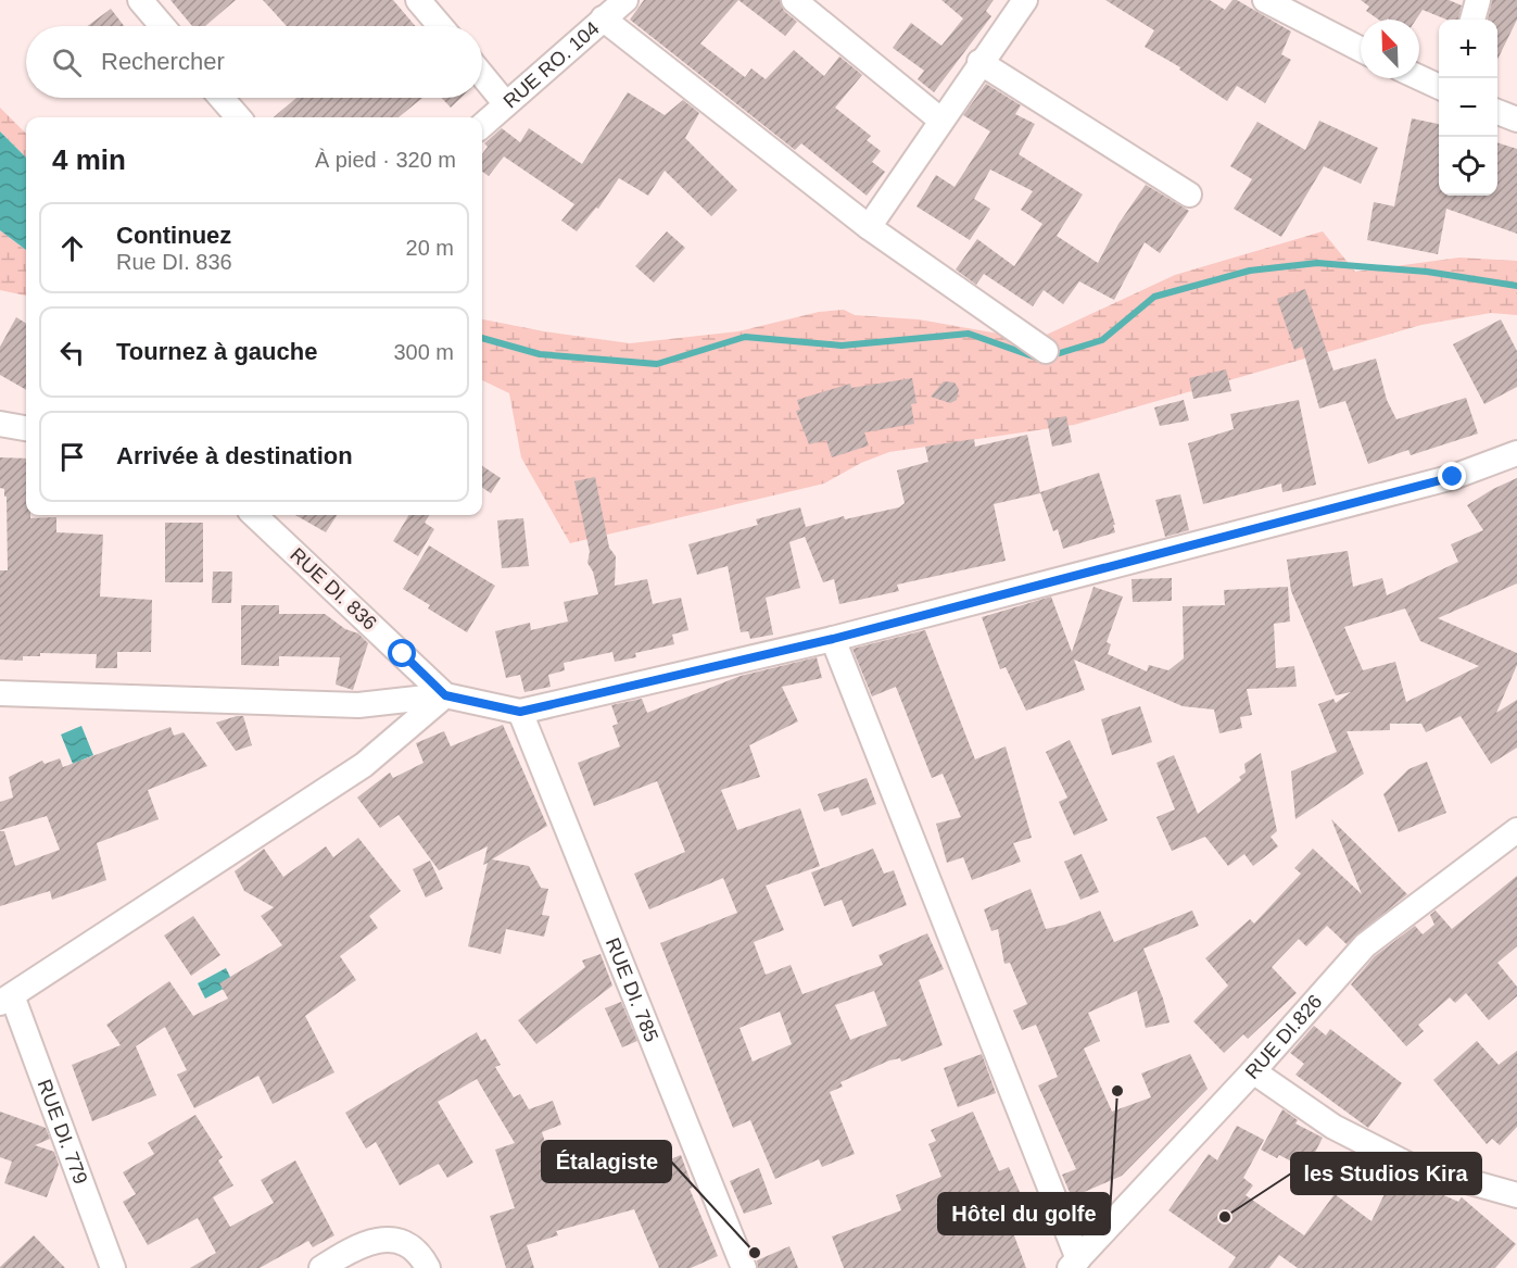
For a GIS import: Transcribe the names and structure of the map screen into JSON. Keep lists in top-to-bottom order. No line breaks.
{"streets":{"street":["RUE RO. 104","RUE DI. 836","RUE DI. 785","RUE DI.826","RUE DI. 779"]},"places":["Hôtel du golfe","les Studios Kira","Étalagiste"],"north":"top left","page":{"map_buttons":["+","−"],"search":"Rechercher","heading":["4 min","À pied · 320 m"],"list":[["Continuez","Rue DI. 836","20 m"],["Tournez à gauche","300 m"],"Arrivée à destination"]}}
